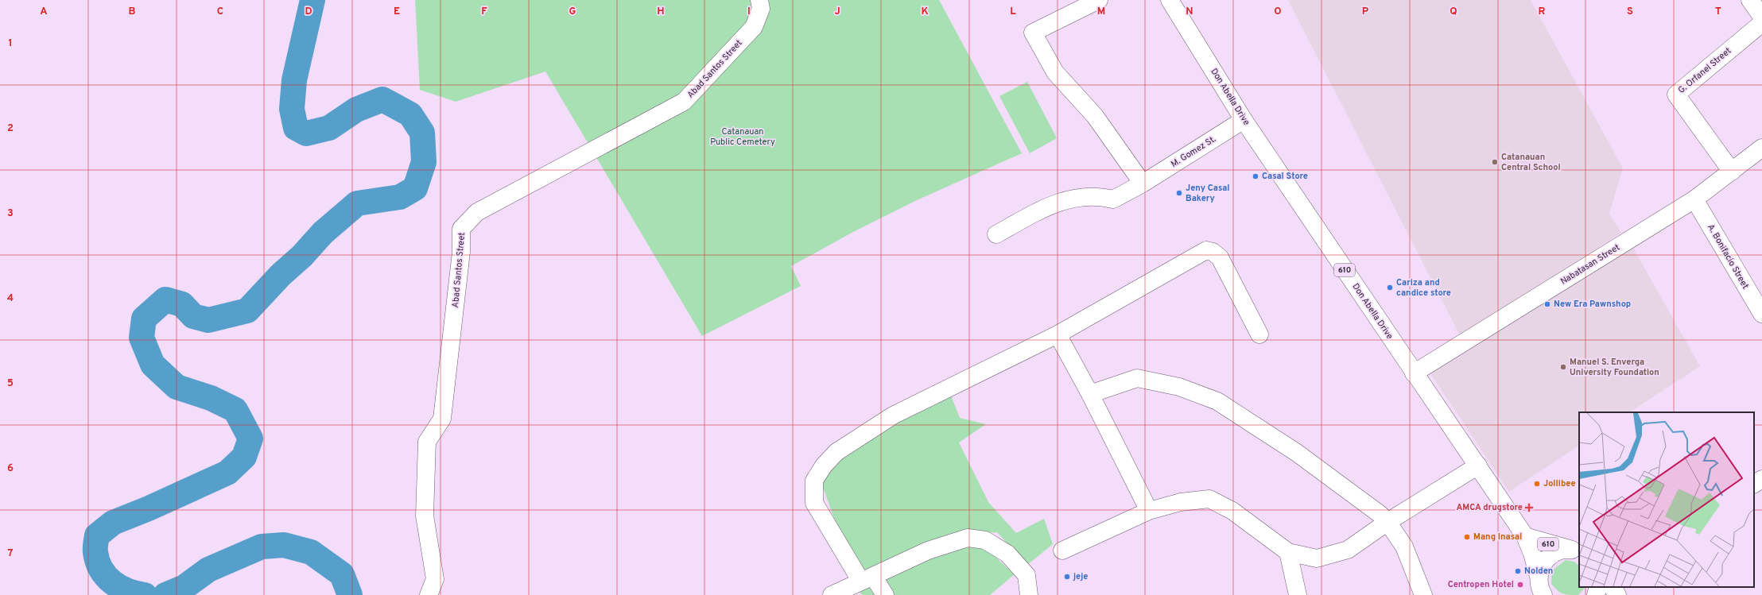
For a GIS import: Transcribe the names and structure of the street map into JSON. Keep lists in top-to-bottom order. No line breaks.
{"streets":{"street":["Abad Santos Street","G. Orfanel Street","Don Abella Drive","M. Gomez St.","A. Bonifacio Street","Nabatasan Street","610"]},"crossings":[["G. Orfanel Street","Nabatasan Street"],["Don Abella Drive","M. Gomez St."],["Don Abella Drive","Nabatasan Street"],["Don Abella Drive","610"],["A. Bonifacio Street","Nabatasan Street"]],"parks":["Catanauan Public Cemetery"],"places":{"other":["Catanauan Central School","Casal Store","Jeny Casal Bakery","Cariza and candice store","New Era Pawnshop","Manuel S. Enverga University Foundation","Jollibee","Mang Inasal","Nolden","jeje","Centropen Hotel"],"health":["AMCA drugstore"]},"grid":{"columns":["A","B","C","D","E","F","G","H","I","J","K","L","M","N","O","P","Q","R","S","T"],"rows":["1","2","3","4","5","6","7"]}}
